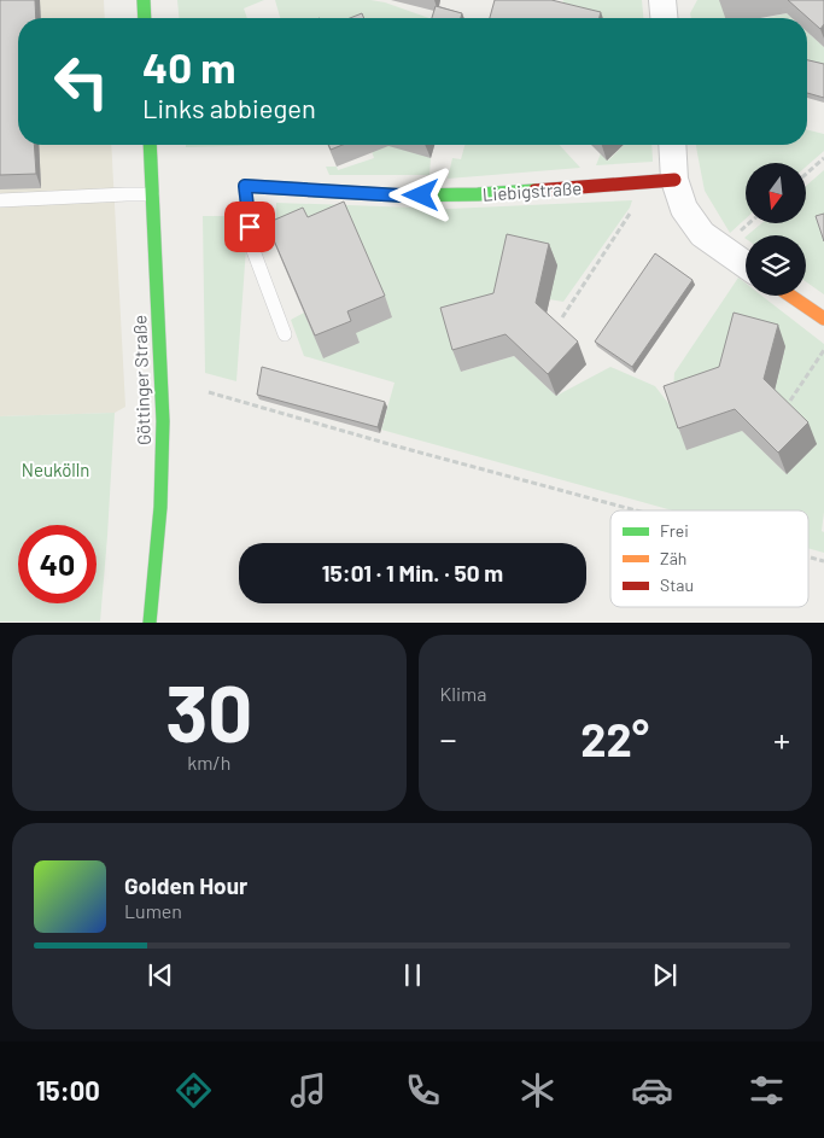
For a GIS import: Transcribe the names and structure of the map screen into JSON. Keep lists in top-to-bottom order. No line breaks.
{"streets":{"street":["Liebigstraße","Göttinger Straße"]},"parks":["Neukölln"],"legend":["Frei","Zäh","Stau"],"north":"bottom","page":{"turn":["40 m","Links abbiegen"],"limit":"40","trip":"15:01 · 1 Min. · 50 m","tile":[["30","km/h"],"Klima"],"heat":["−","22°","+"],"song":["Golden Hour","Lumen"],"tabs":"15:00"}}
